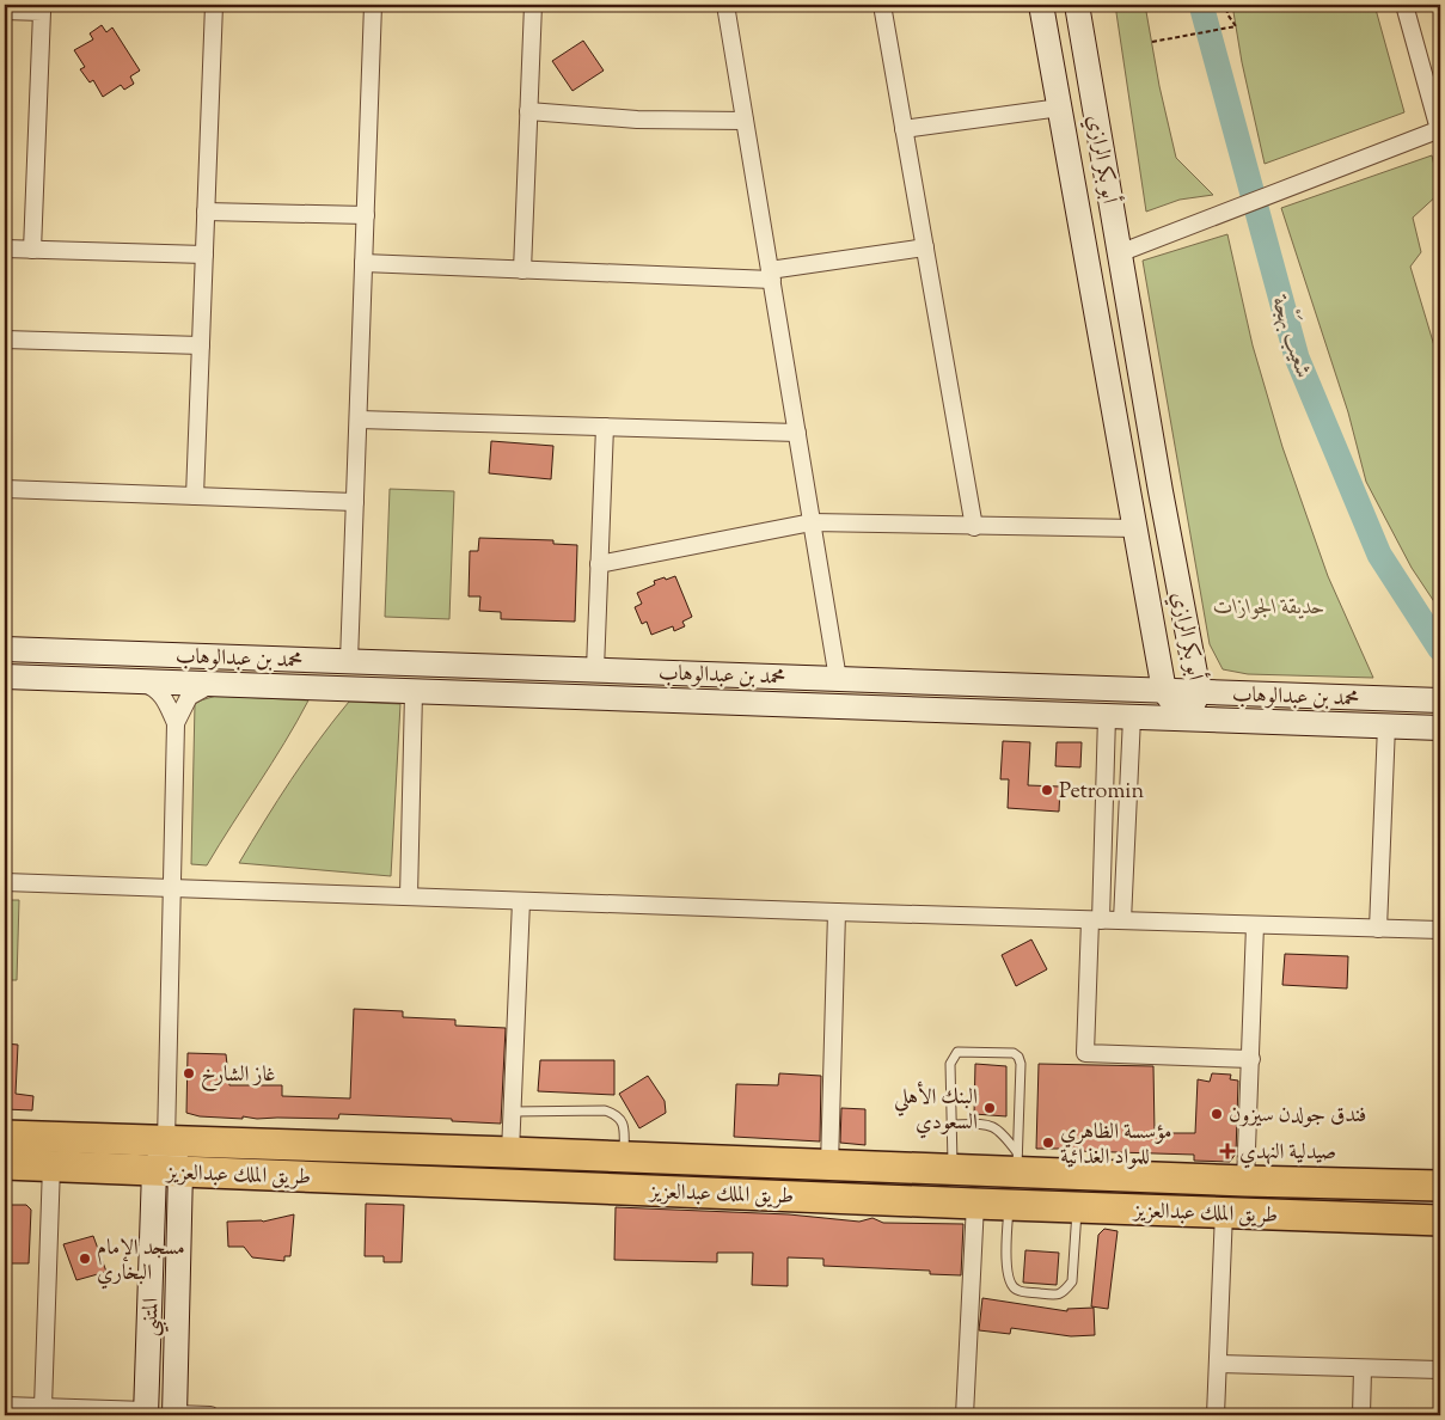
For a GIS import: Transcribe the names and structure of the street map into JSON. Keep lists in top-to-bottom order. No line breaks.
{"streets":{"highway":["طريق الملك عبدالعزيز"],"street":["أبو بكر الرازي","محمد بن عبدالوهاب","المتنبي"]},"crossings":[["أبو بكر الرازي","محمد بن عبدالوهاب"],["طريق الملك عبدالعزيز","المتنبي"]],"water":["شعيب بَهْجة"],"parks":["حديقة الجوازات"],"places":{"other":["Petromin","غاز الشارخ","البنك الأهلي السعودي","فندق جولدن سيزون","مؤسسة الظاهري للمواد الغذائية","مسجد الإمام البخاري"],"health":["صيدلية النهدي"]}}
